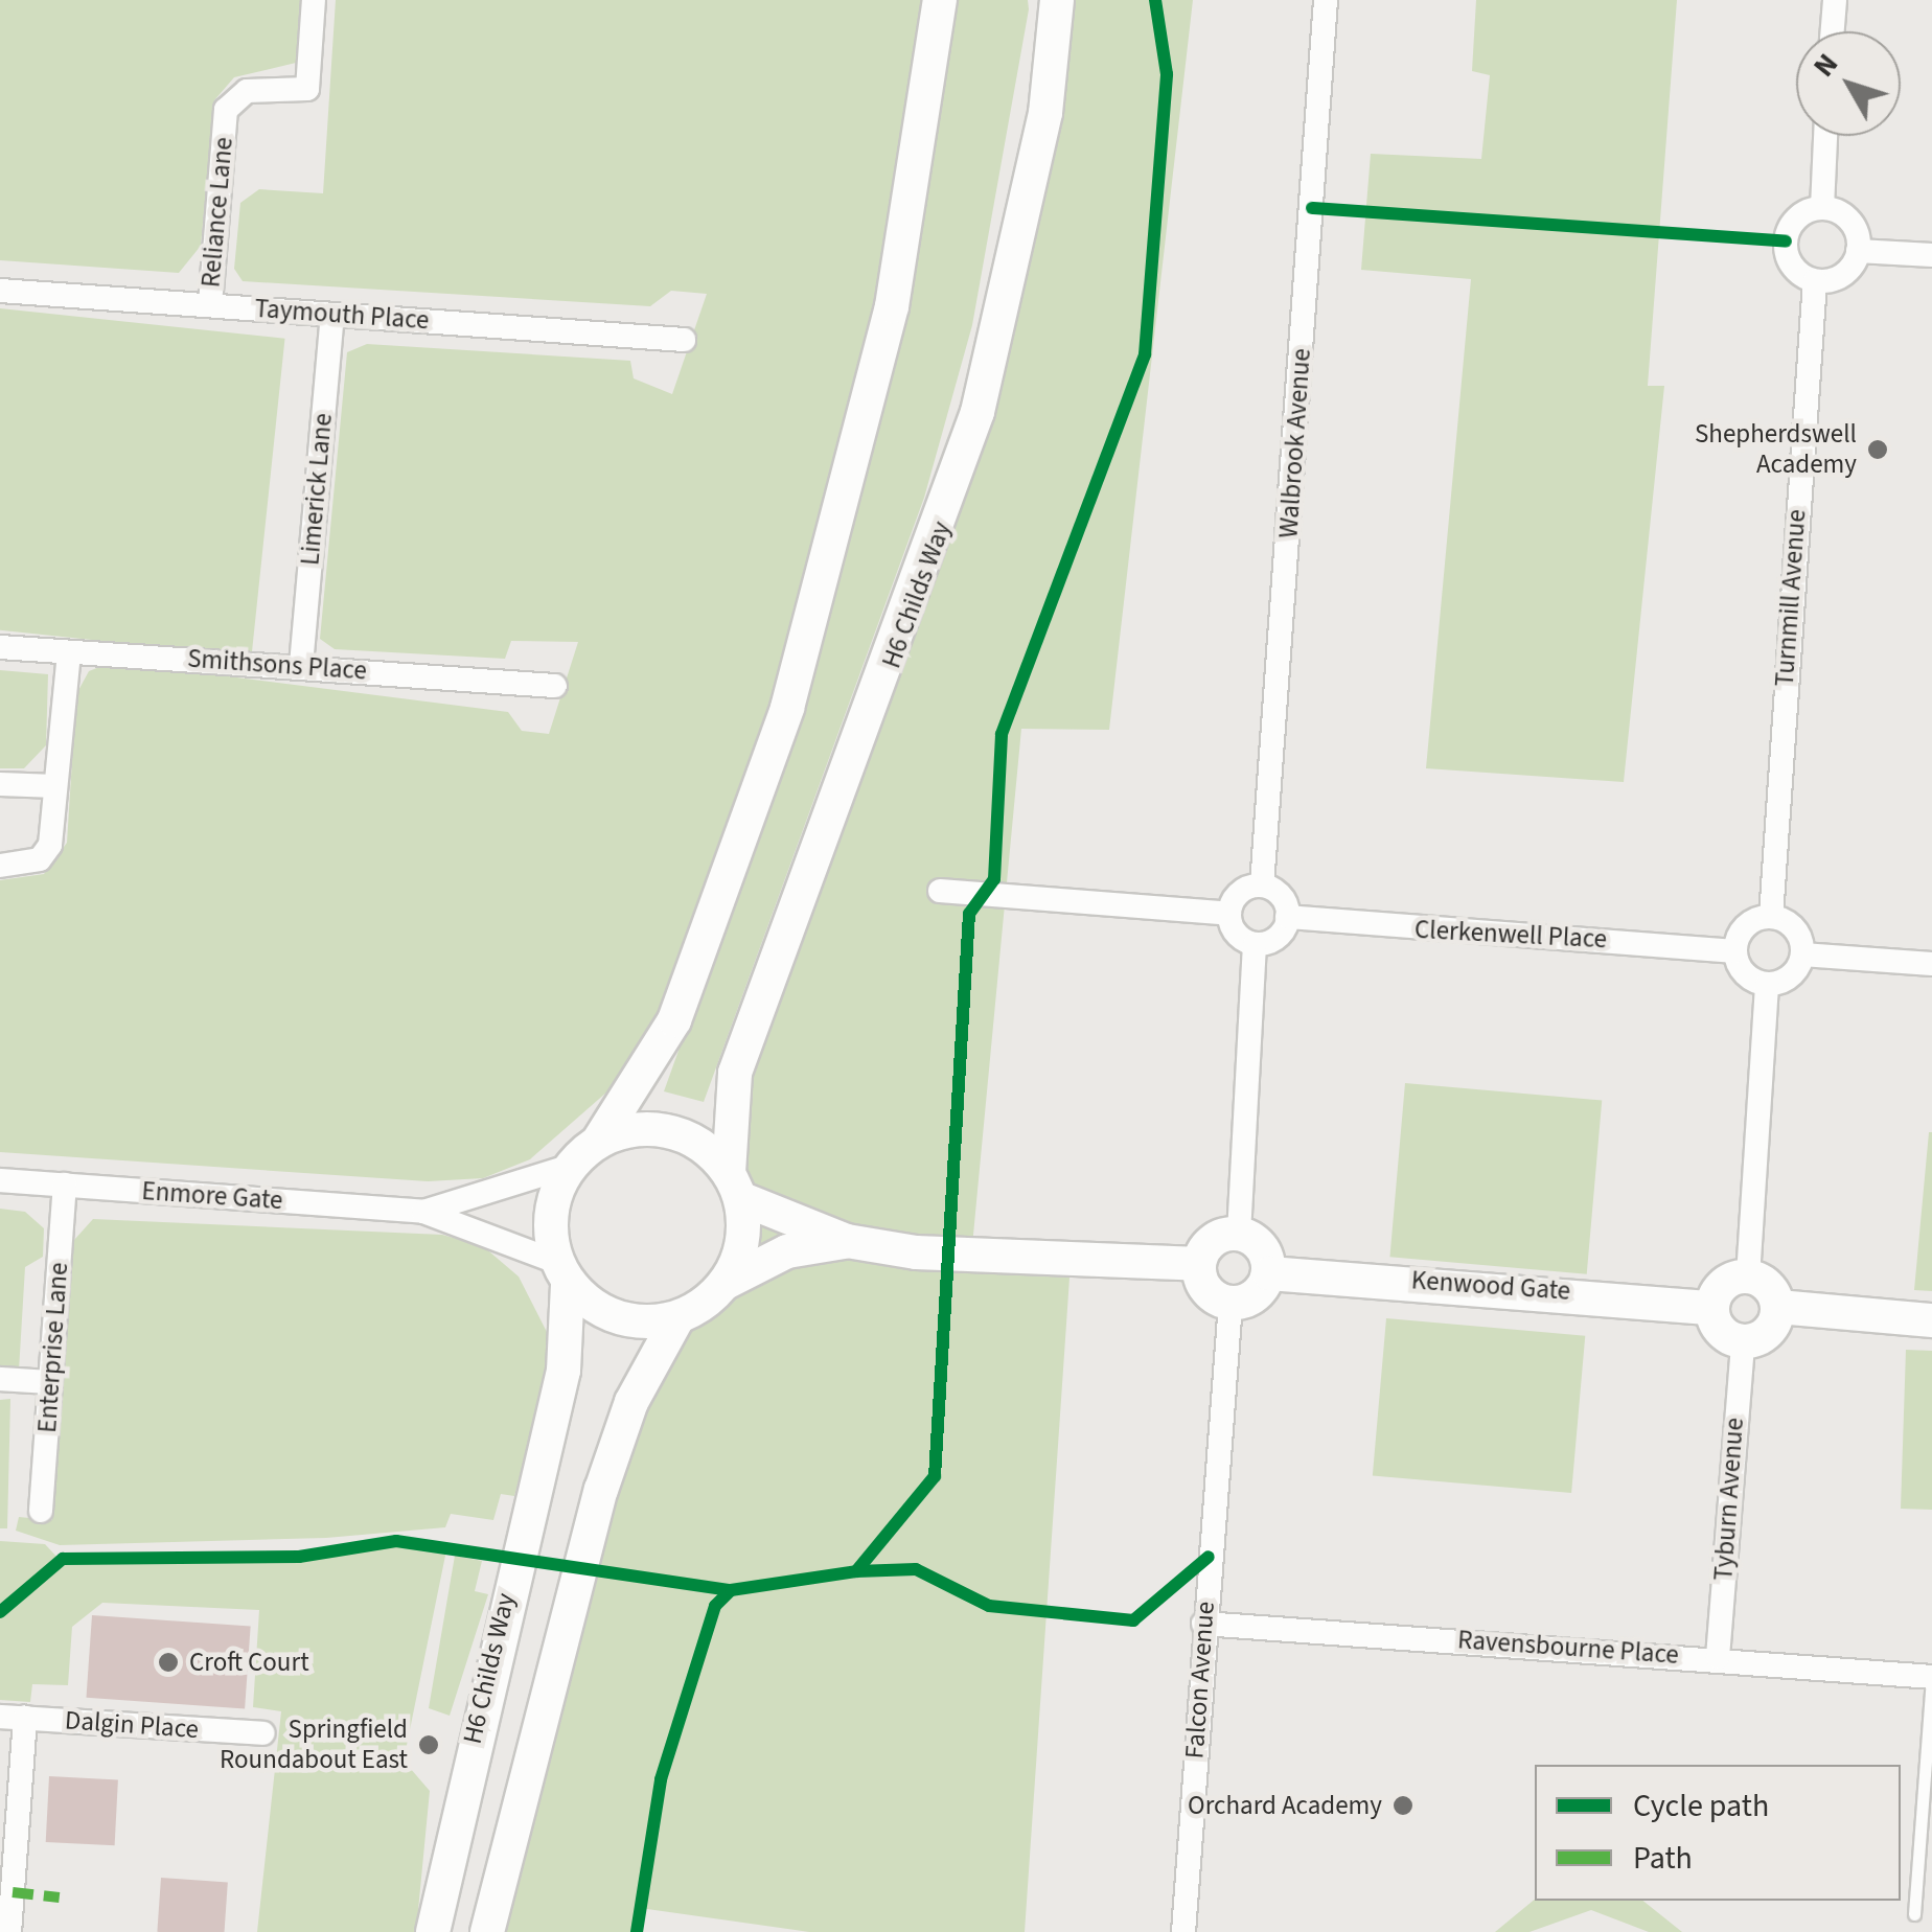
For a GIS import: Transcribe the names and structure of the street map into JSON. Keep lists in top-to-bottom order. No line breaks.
{"streets":{"street":["Reliance Lane","Taymouth Place","Walbrook Avenue","Limerick Lane","H6 Childs Way","Turnmill Avenue","Smithsons Place","Clerkenwell Place","Enmore Gate","Kenwood Gate","Enterprise Lane","Tyburn Avenue","Ravensbourne Place","Falcon Avenue","Dalgin Place"]},"crossings":[["Reliance Lane","Taymouth Place"],["Taymouth Place","Limerick Lane"],["Walbrook Avenue","Clerkenwell Place"],["Limerick Lane","Smithsons Place"],["H6 Childs Way","Enmore Gate"],["Turnmill Avenue","Clerkenwell Place"],["Enmore Gate","Enterprise Lane"],["Kenwood Gate","Tyburn Avenue"],["Kenwood Gate","Falcon Avenue"],["Tyburn Avenue","Ravensbourne Place"],["Ravensbourne Place","Falcon Avenue"]],"places":["Shepherdswell Academy","Croft Court","Springfield Roundabout East","Orchard Academy"],"legend":["Cycle path","Path"],"north":"top left"}
